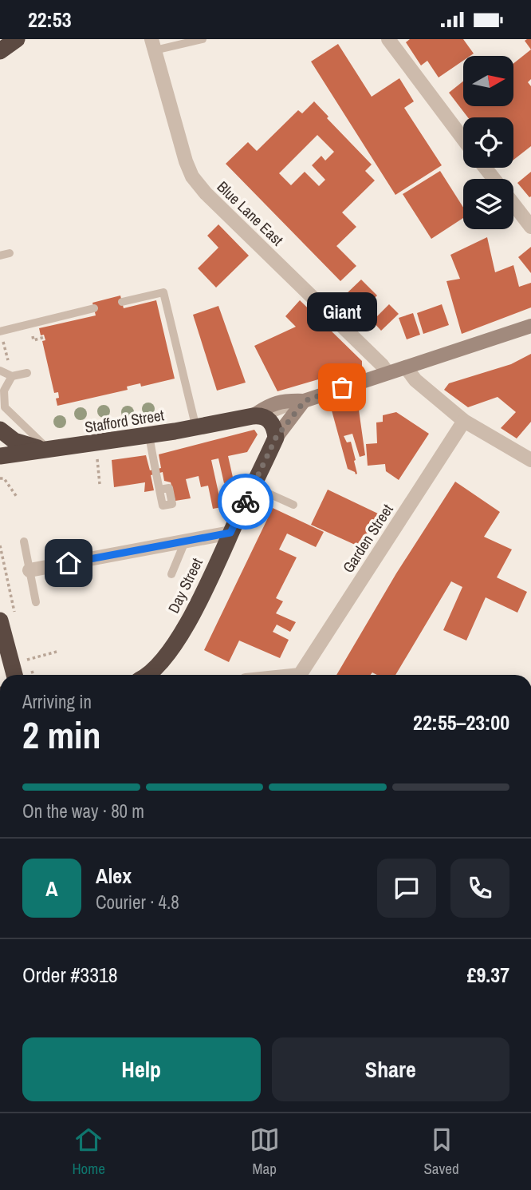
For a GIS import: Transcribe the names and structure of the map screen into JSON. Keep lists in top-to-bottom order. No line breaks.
{"streets":{"highway":["Stafford Street","Day Street"],"street":["Blue Lane East","Garden Street"]},"crossings":[["Blue Lane East","Stafford Street"]],"places":["Giant"],"north":"right","page":{"status":"22:53","bubble":"Giant","heading":["2 min","Arriving in","22:55–23:00"],"panel":["Alex","Courier · 4.8","Order #3318","£9.37"],"bar":"On the way · 80 m","round":"A","buttons":["Help","Share"],"tabs":["Home","Map","Saved"]}}
